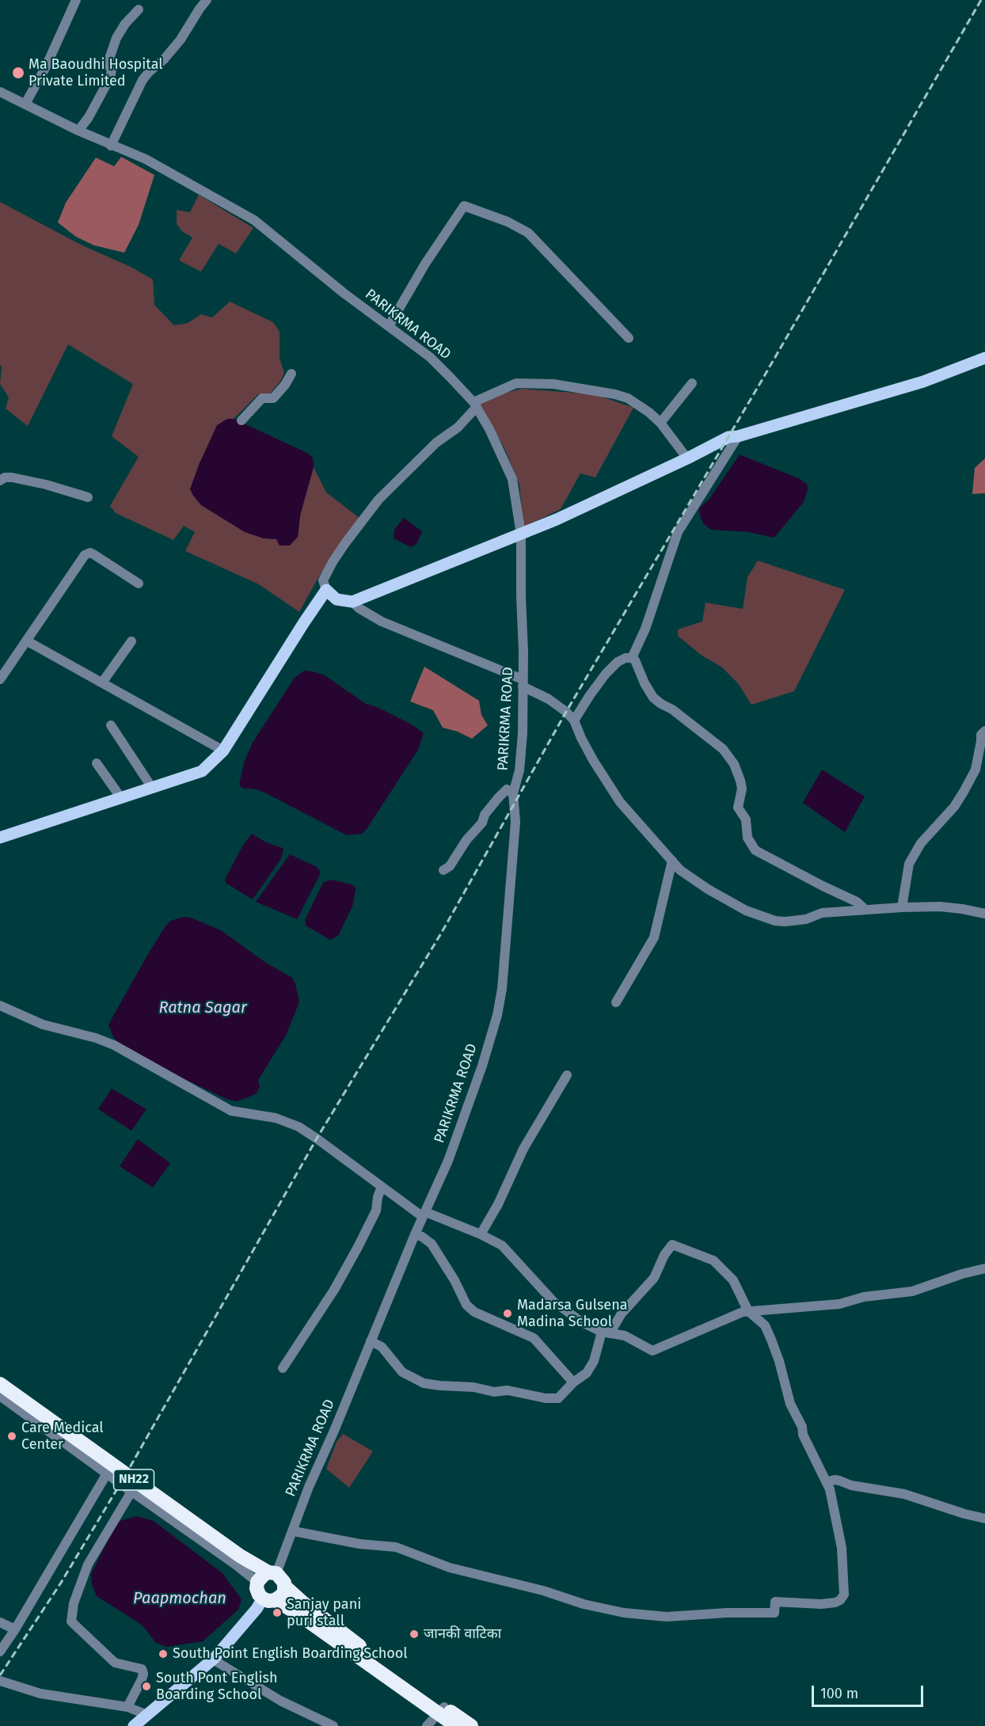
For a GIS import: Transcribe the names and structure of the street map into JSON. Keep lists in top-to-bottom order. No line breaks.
{"streets":{"highway":["NH22"],"street":["PARIKRMA ROAD"]},"crossings":[["PARIKRMA ROAD","NH22"]],"water":["Ratna Sagar","Paapmochan"],"places":["Ma Baoudhi Hospital Private Limited","Madarsa Gulsena Madina School","Care Medical Center","Sanjay pani puri stall","जानकी वाटिका","South Point English Boarding School","South Pont English Boarding School"],"scale_bar":"100 m"}
